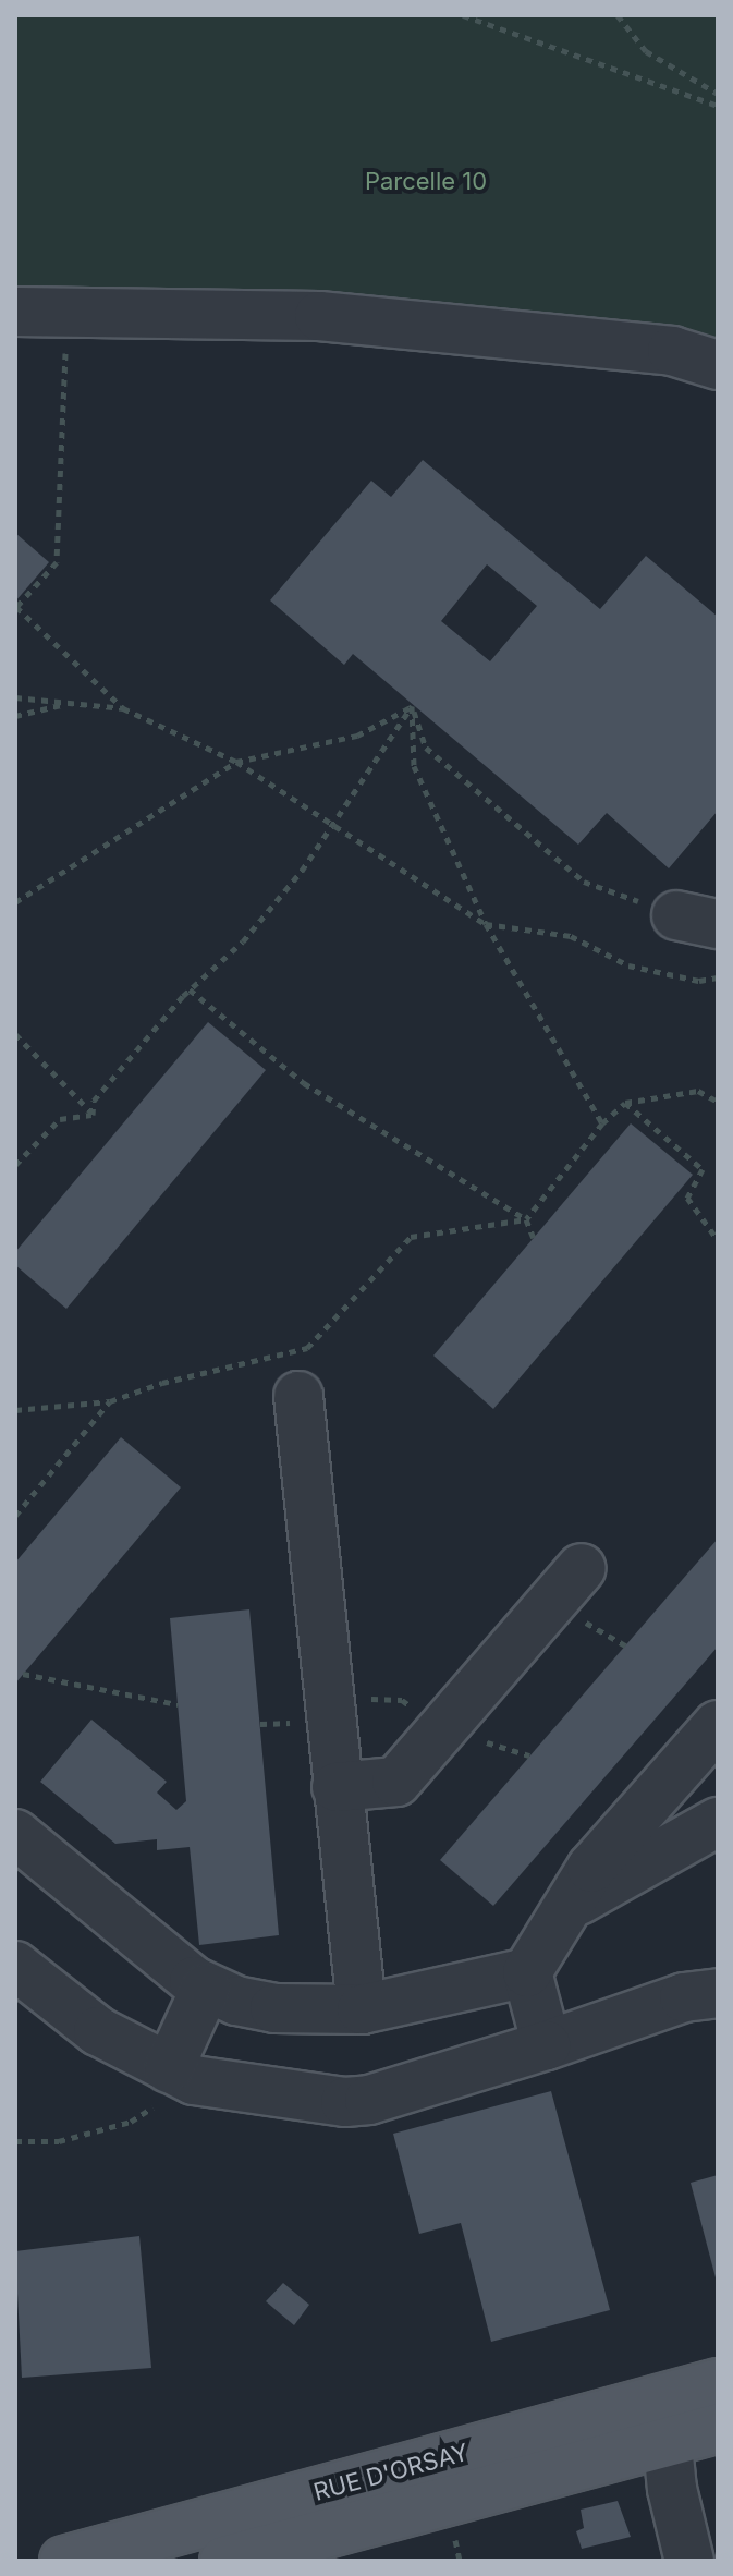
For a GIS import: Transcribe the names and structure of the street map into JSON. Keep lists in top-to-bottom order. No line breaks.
{"streets":{"main road":["RUE D'ORSAY"]},"parks":["Parcelle 10"]}
